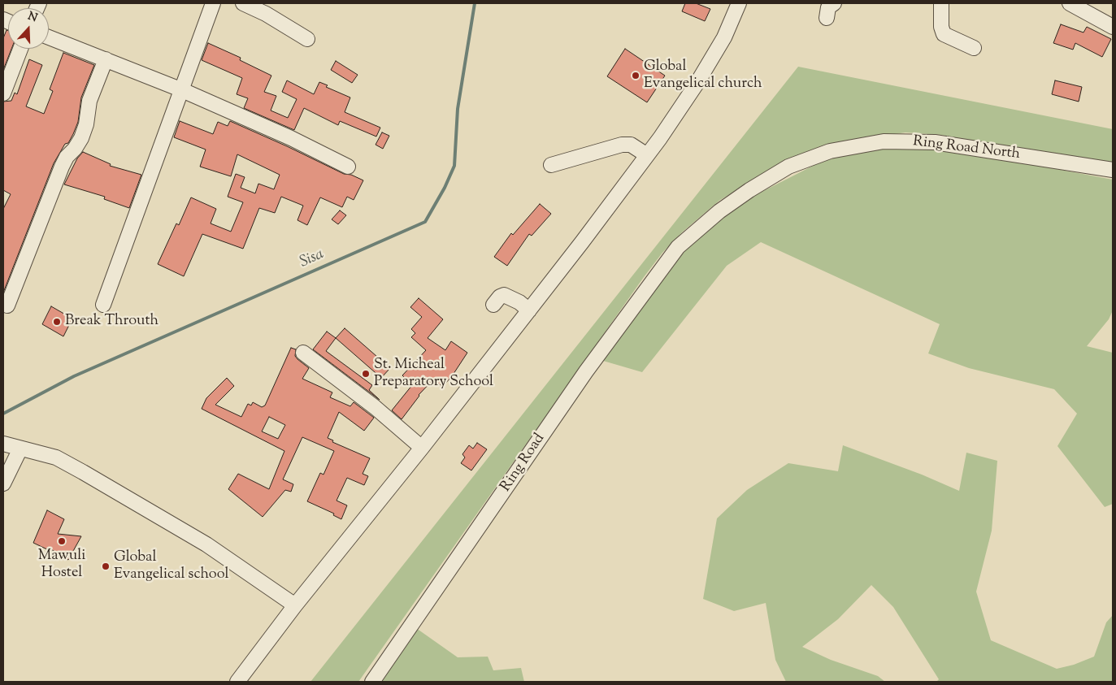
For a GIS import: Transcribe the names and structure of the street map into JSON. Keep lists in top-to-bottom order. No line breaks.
{"streets":{"street":["Ring Road North","Ring Road"]},"crossings":[["Ring Road North","Ring Road"]],"water":["Sisa"],"places":["Global Evangelical church","Break Throuth","St. Micheal Preparatory School","Mawuli Hostel","Global Evangelical school"],"north":"top"}
